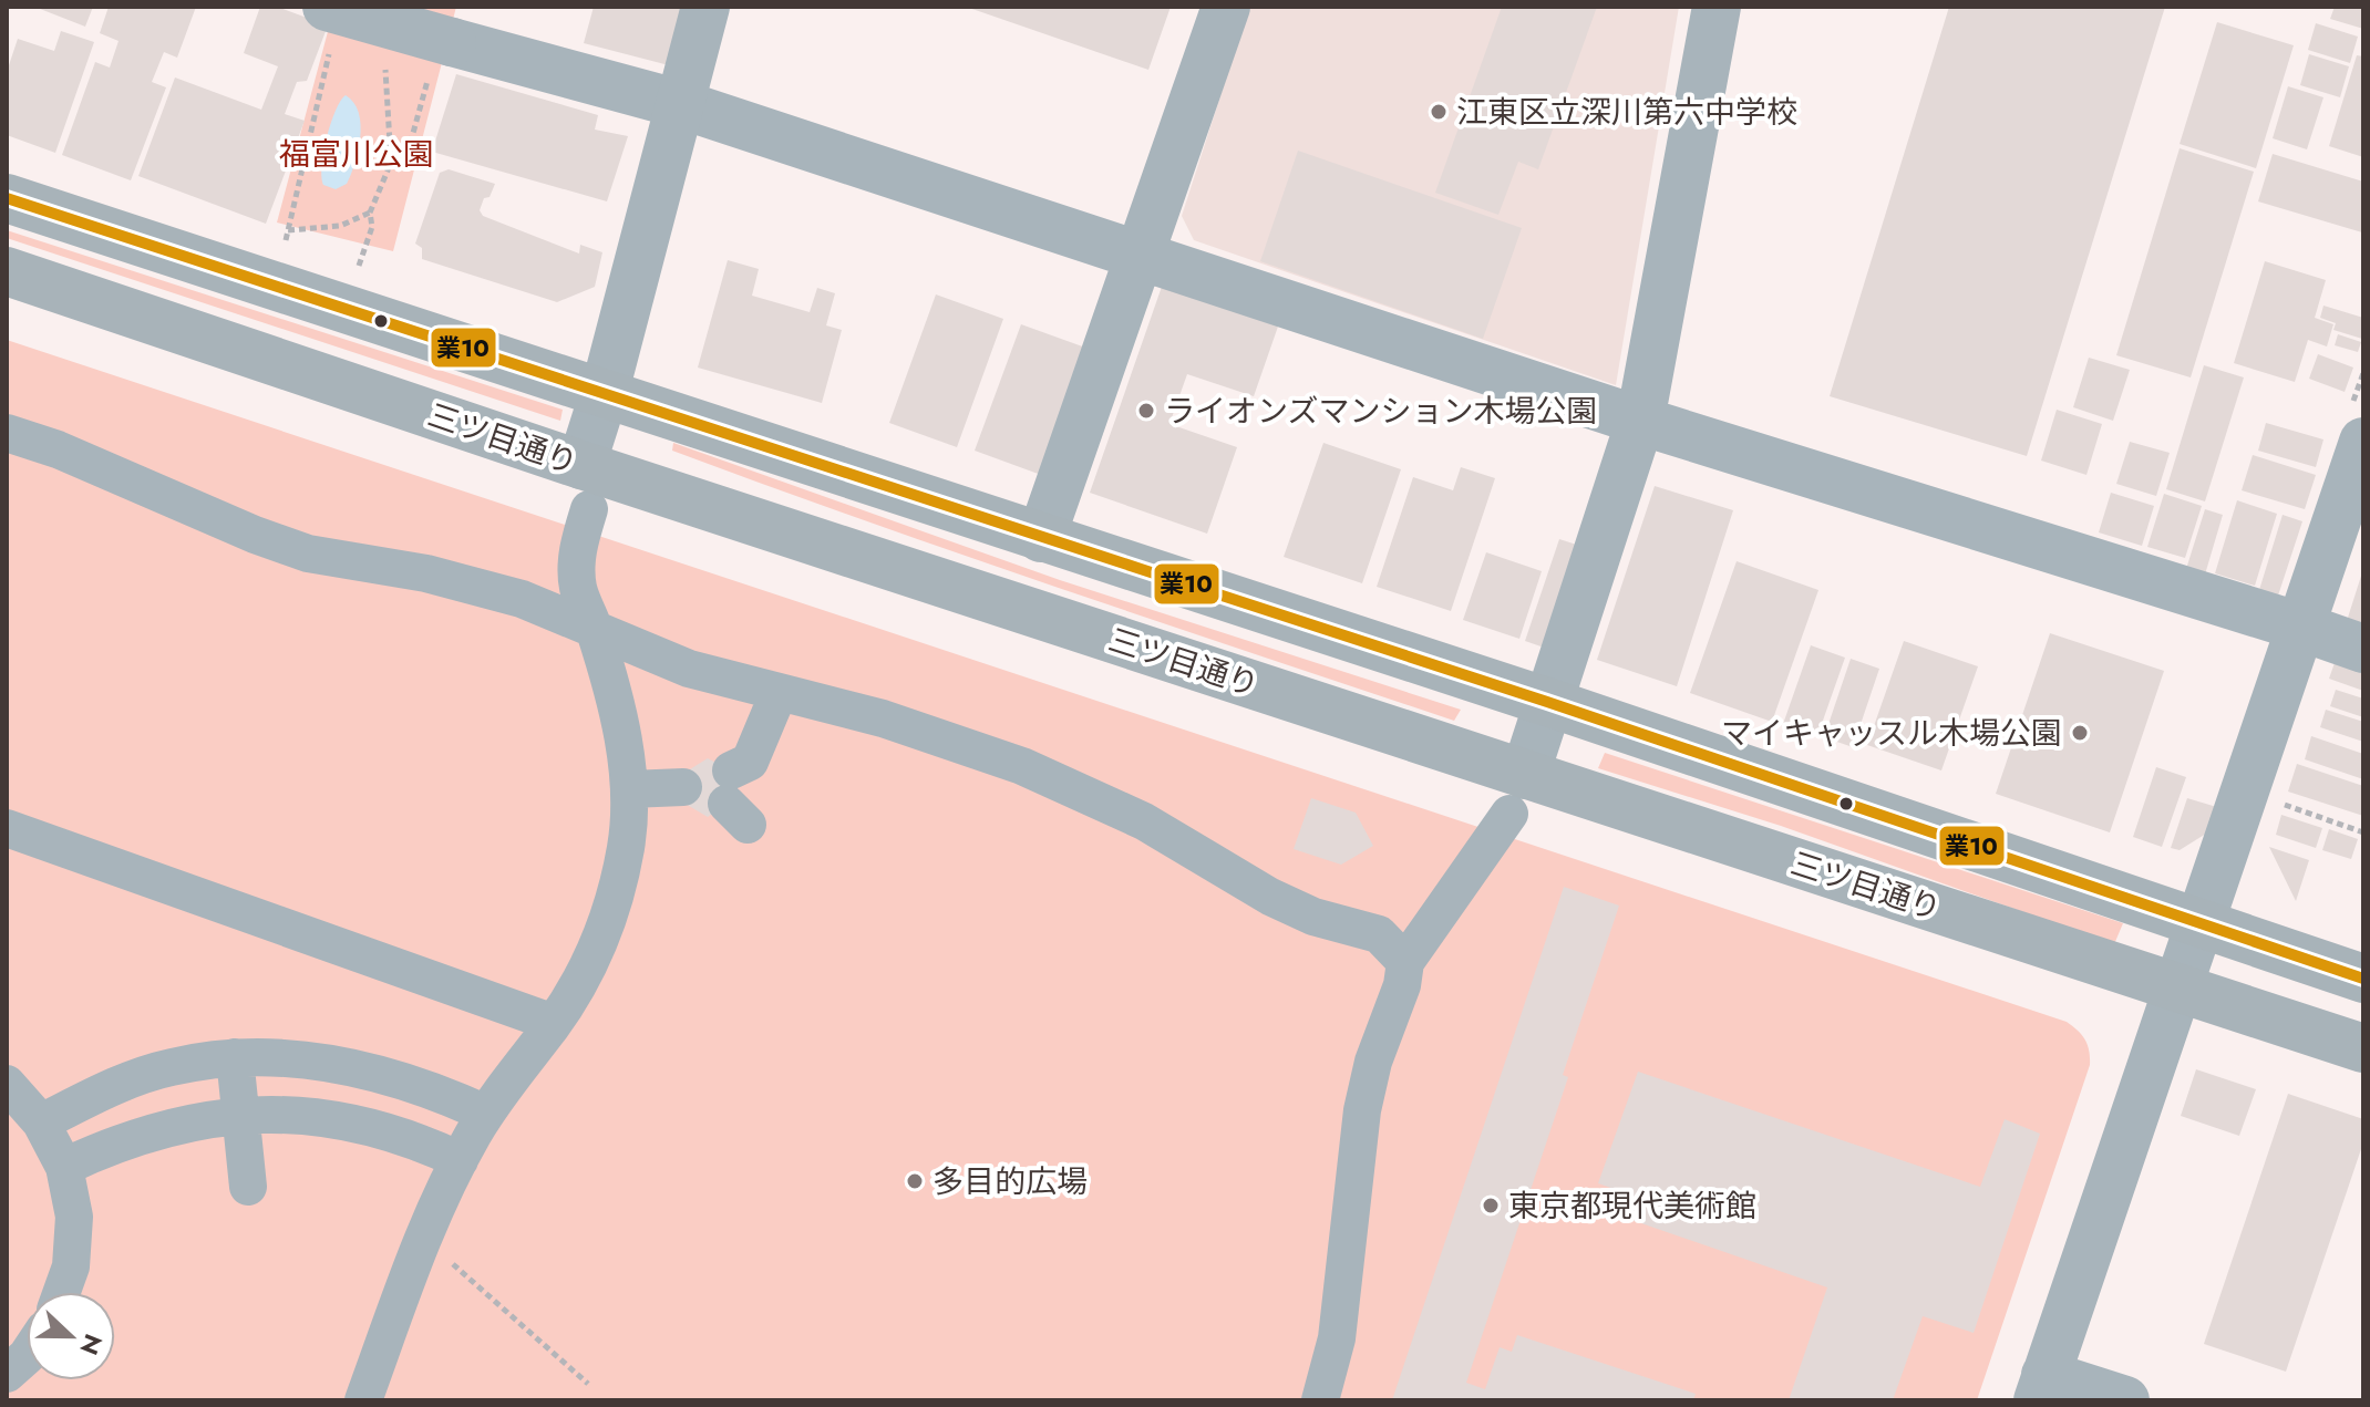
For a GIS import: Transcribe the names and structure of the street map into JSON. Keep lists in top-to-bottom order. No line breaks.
{"streets":{"main road":["三ツ目通り"]},"parks":["福富川公園"],"places":["江東区立深川第六中学校","ライオンズマンション木場公園","マイキャッスル木場公園","多目的広場","東京都現代美術館"],"lines":["transit line 業10"],"north":"right"}
